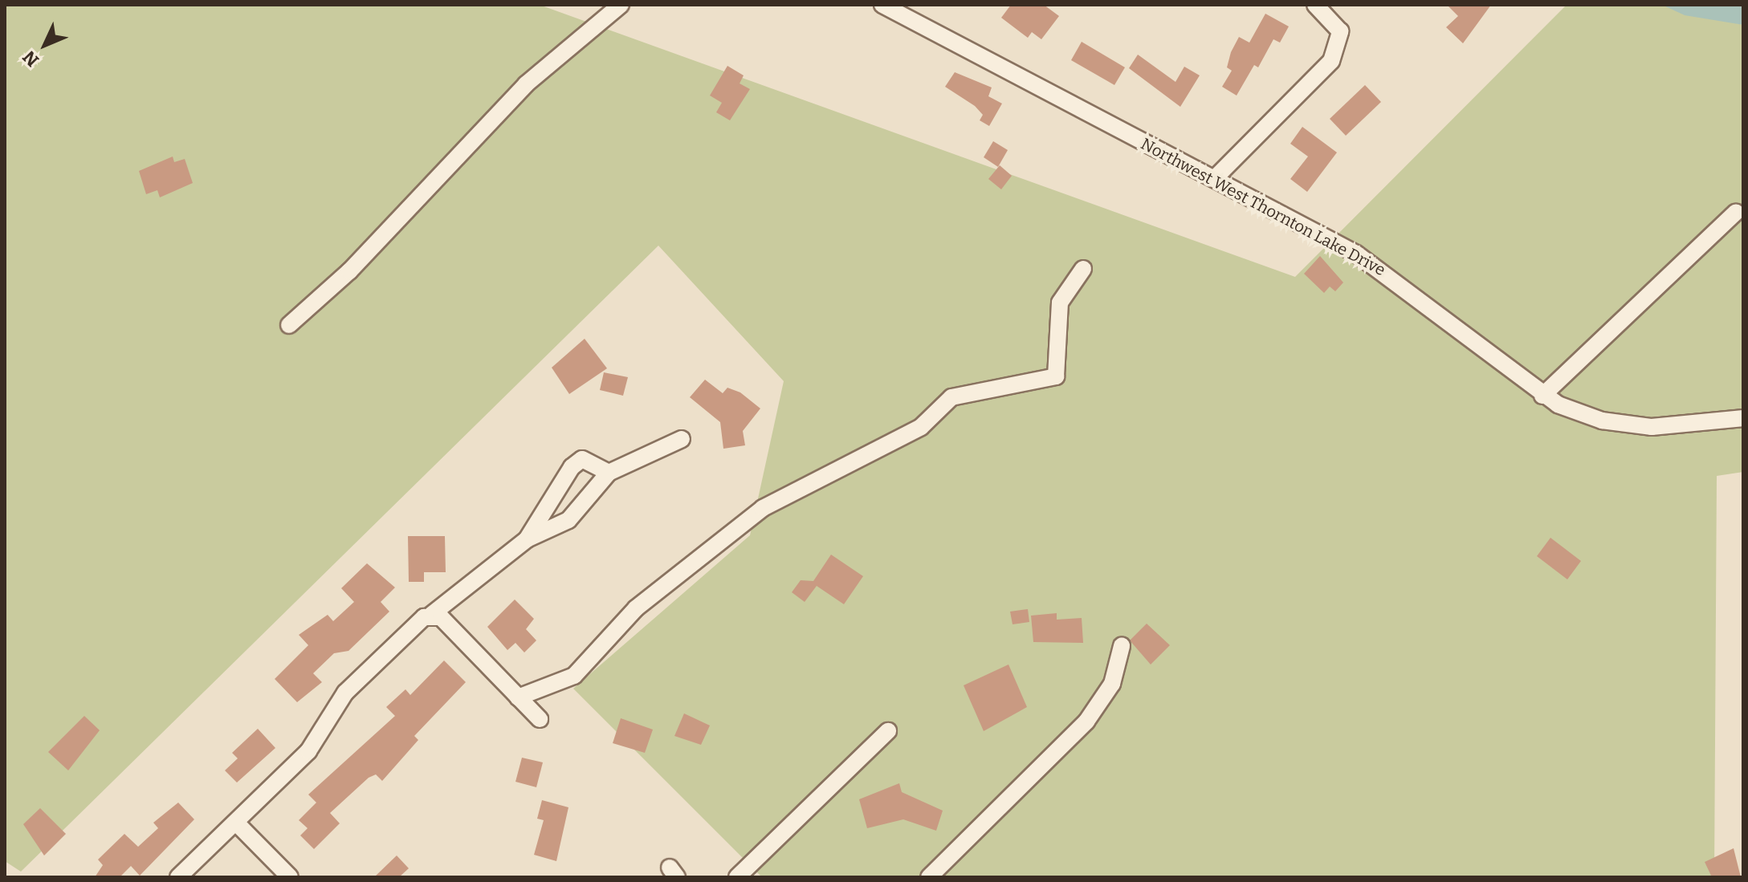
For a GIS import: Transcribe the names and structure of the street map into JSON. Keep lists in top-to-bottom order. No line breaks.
{"streets":{"street":["Northwest West Thornton Lake Drive"]},"north":"bottom left"}
